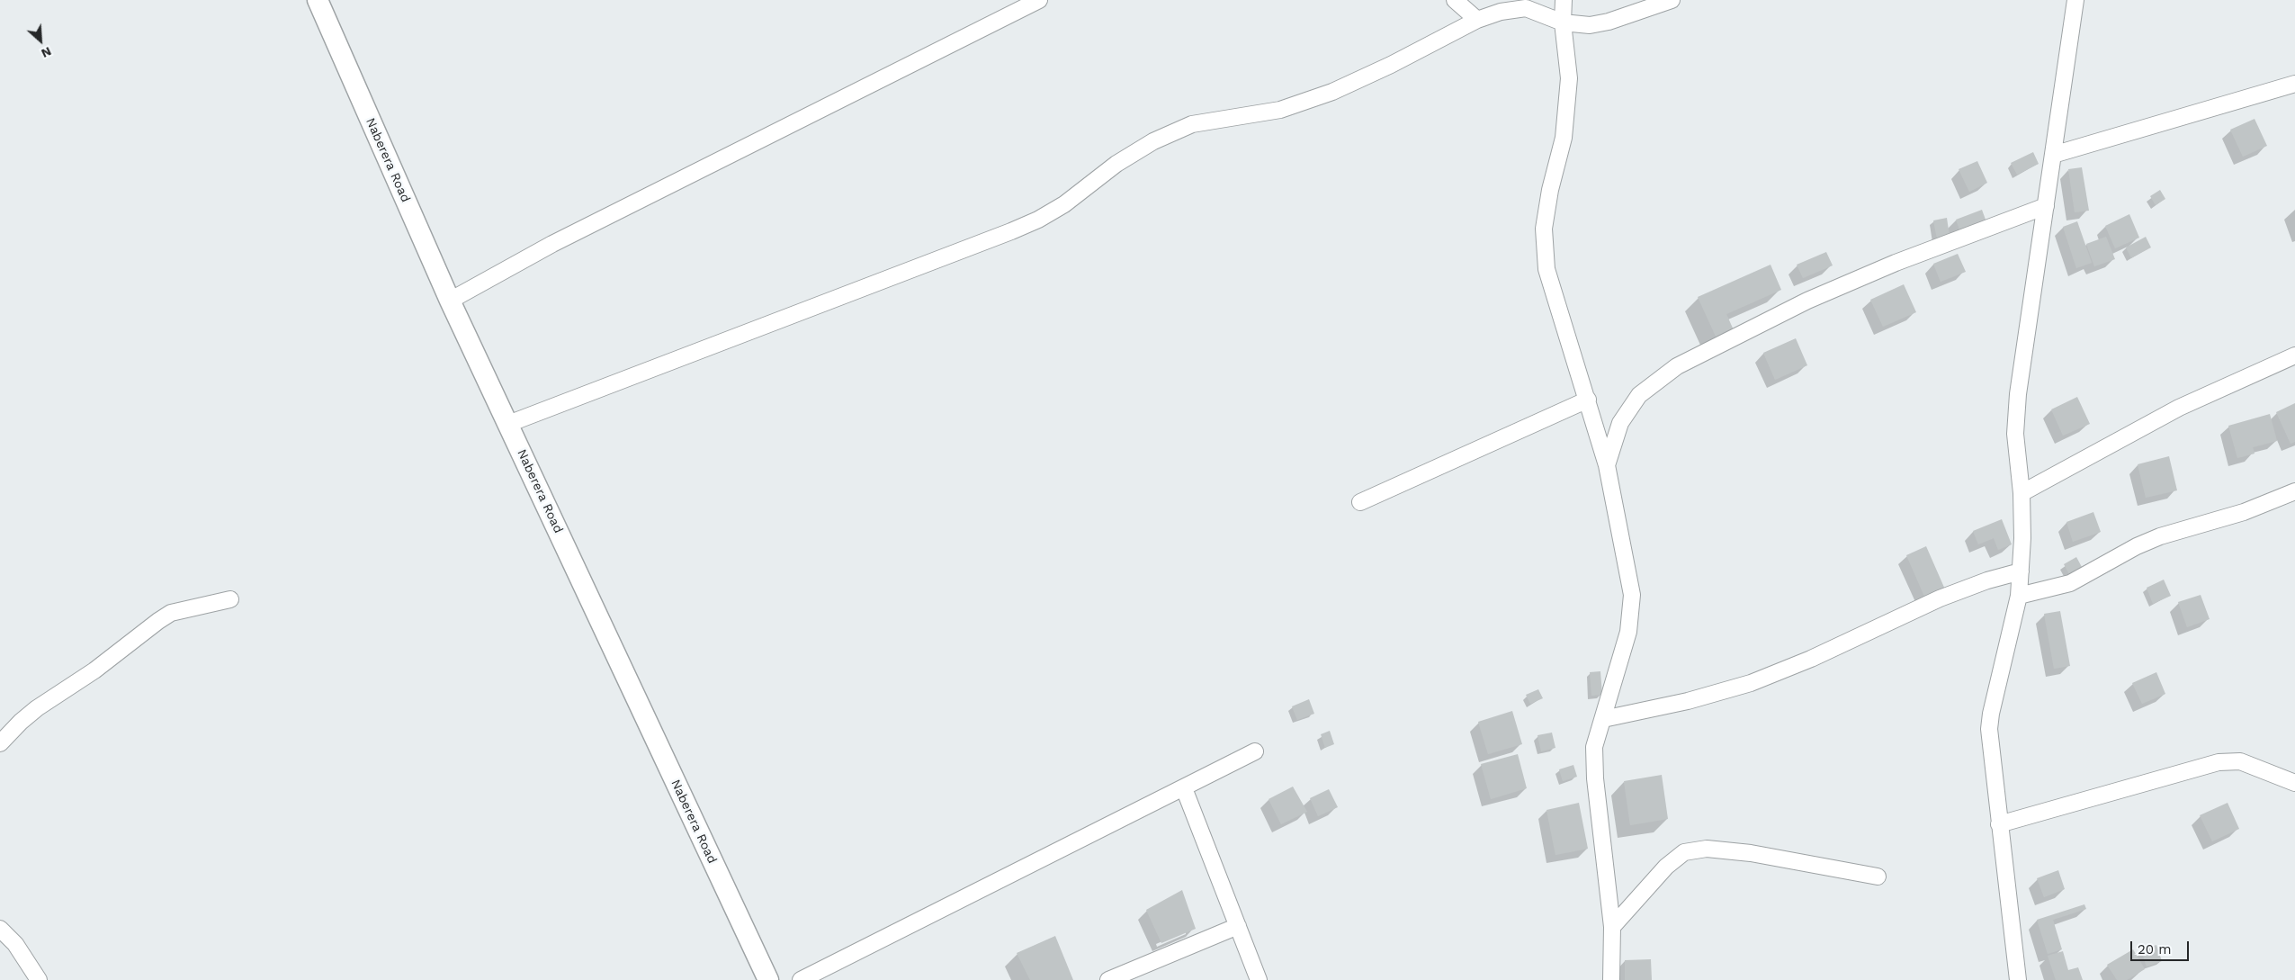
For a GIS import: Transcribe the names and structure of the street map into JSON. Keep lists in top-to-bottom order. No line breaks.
{"streets":{"street":["Naberera Road"]},"scale_bar":"20 m","north":"bottom right"}
